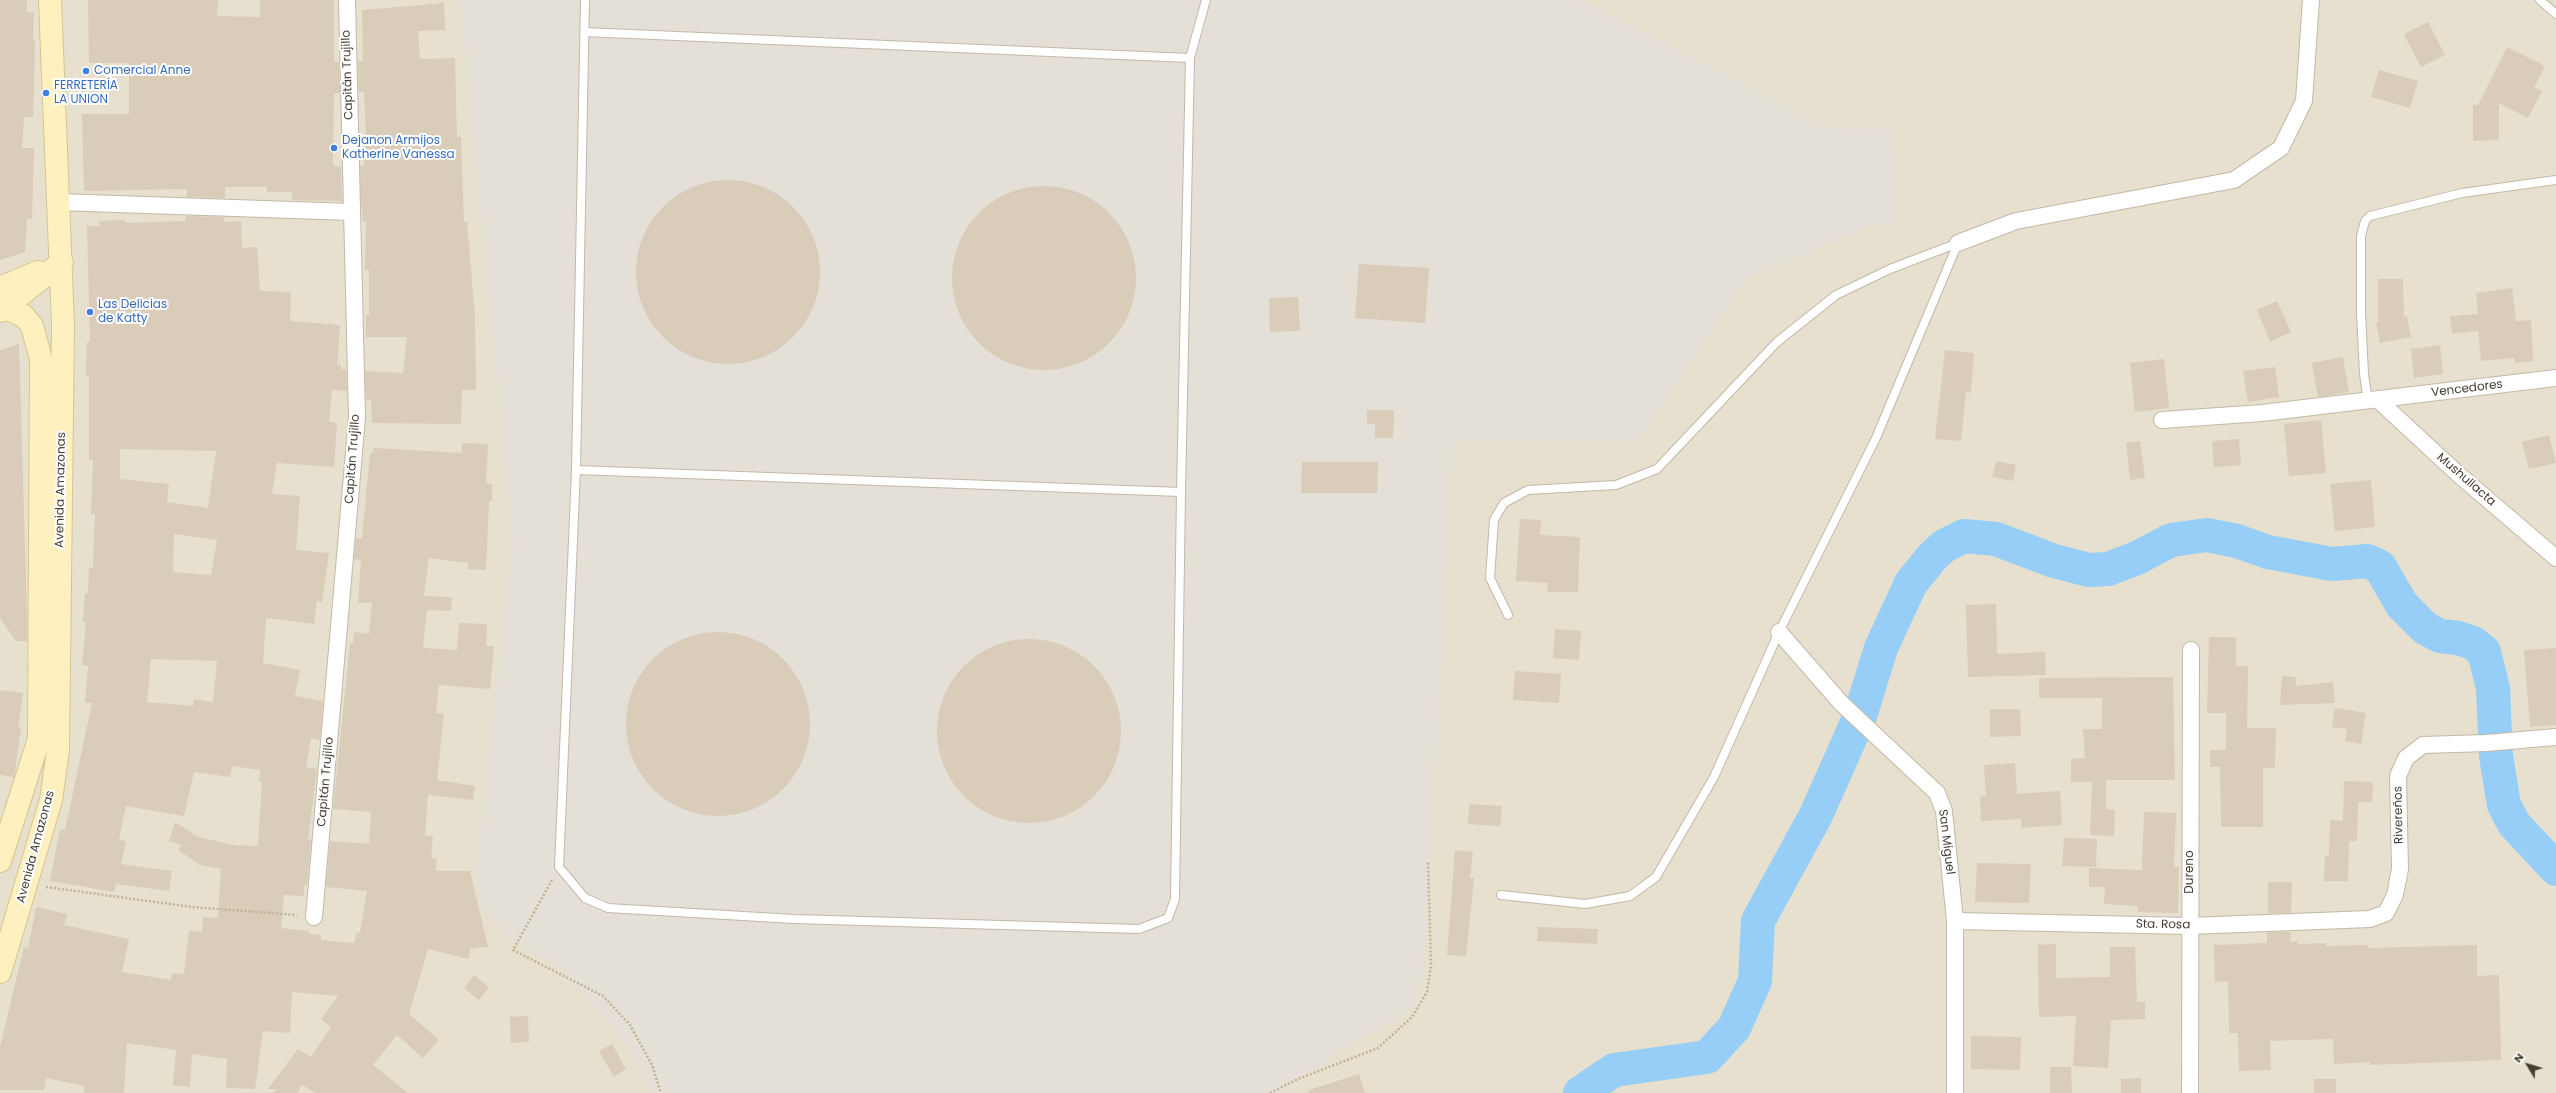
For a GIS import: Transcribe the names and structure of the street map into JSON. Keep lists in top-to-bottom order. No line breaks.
{"streets":{"main road":["Avenida Amazonas"],"street":["Capitán Trujillo","Vencedores","Mushullacta","Rivereños","San Miguel","Dureno","Sta. Rosa"]},"crossings":[["Vencedores","Mushullacta"],["Rivereños","Sta. Rosa"],["San Miguel","Sta. Rosa"],["Dureno","Sta. Rosa"]],"places":["Comercial Anne","FERRETERÍA LA UNION","Dejanon Armijos Katherine Vanessa","Las Delicias de Katty"],"north":"top left"}
